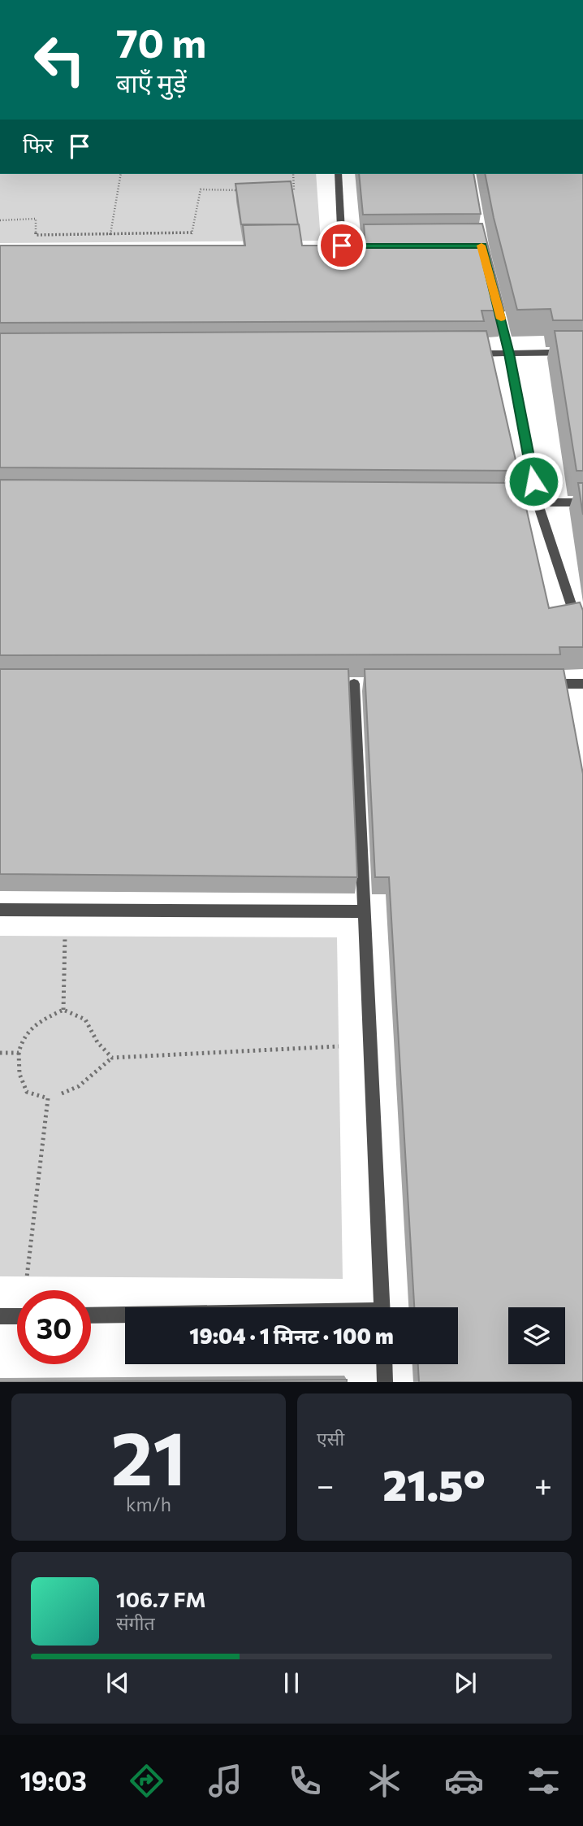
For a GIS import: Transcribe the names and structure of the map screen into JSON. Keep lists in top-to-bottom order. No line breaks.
{"page":{"turn":["70 m","बाएँ मुड़ें"],"then":"फिर","limit":"30","trip":"19:04 · 1 मिनट · 100 m","tile":[["21","km/h"],"एसी"],"heat":["−","21.5°","+"],"song":["106.7 FM","संगीत"],"tabs":"19:03"}}
